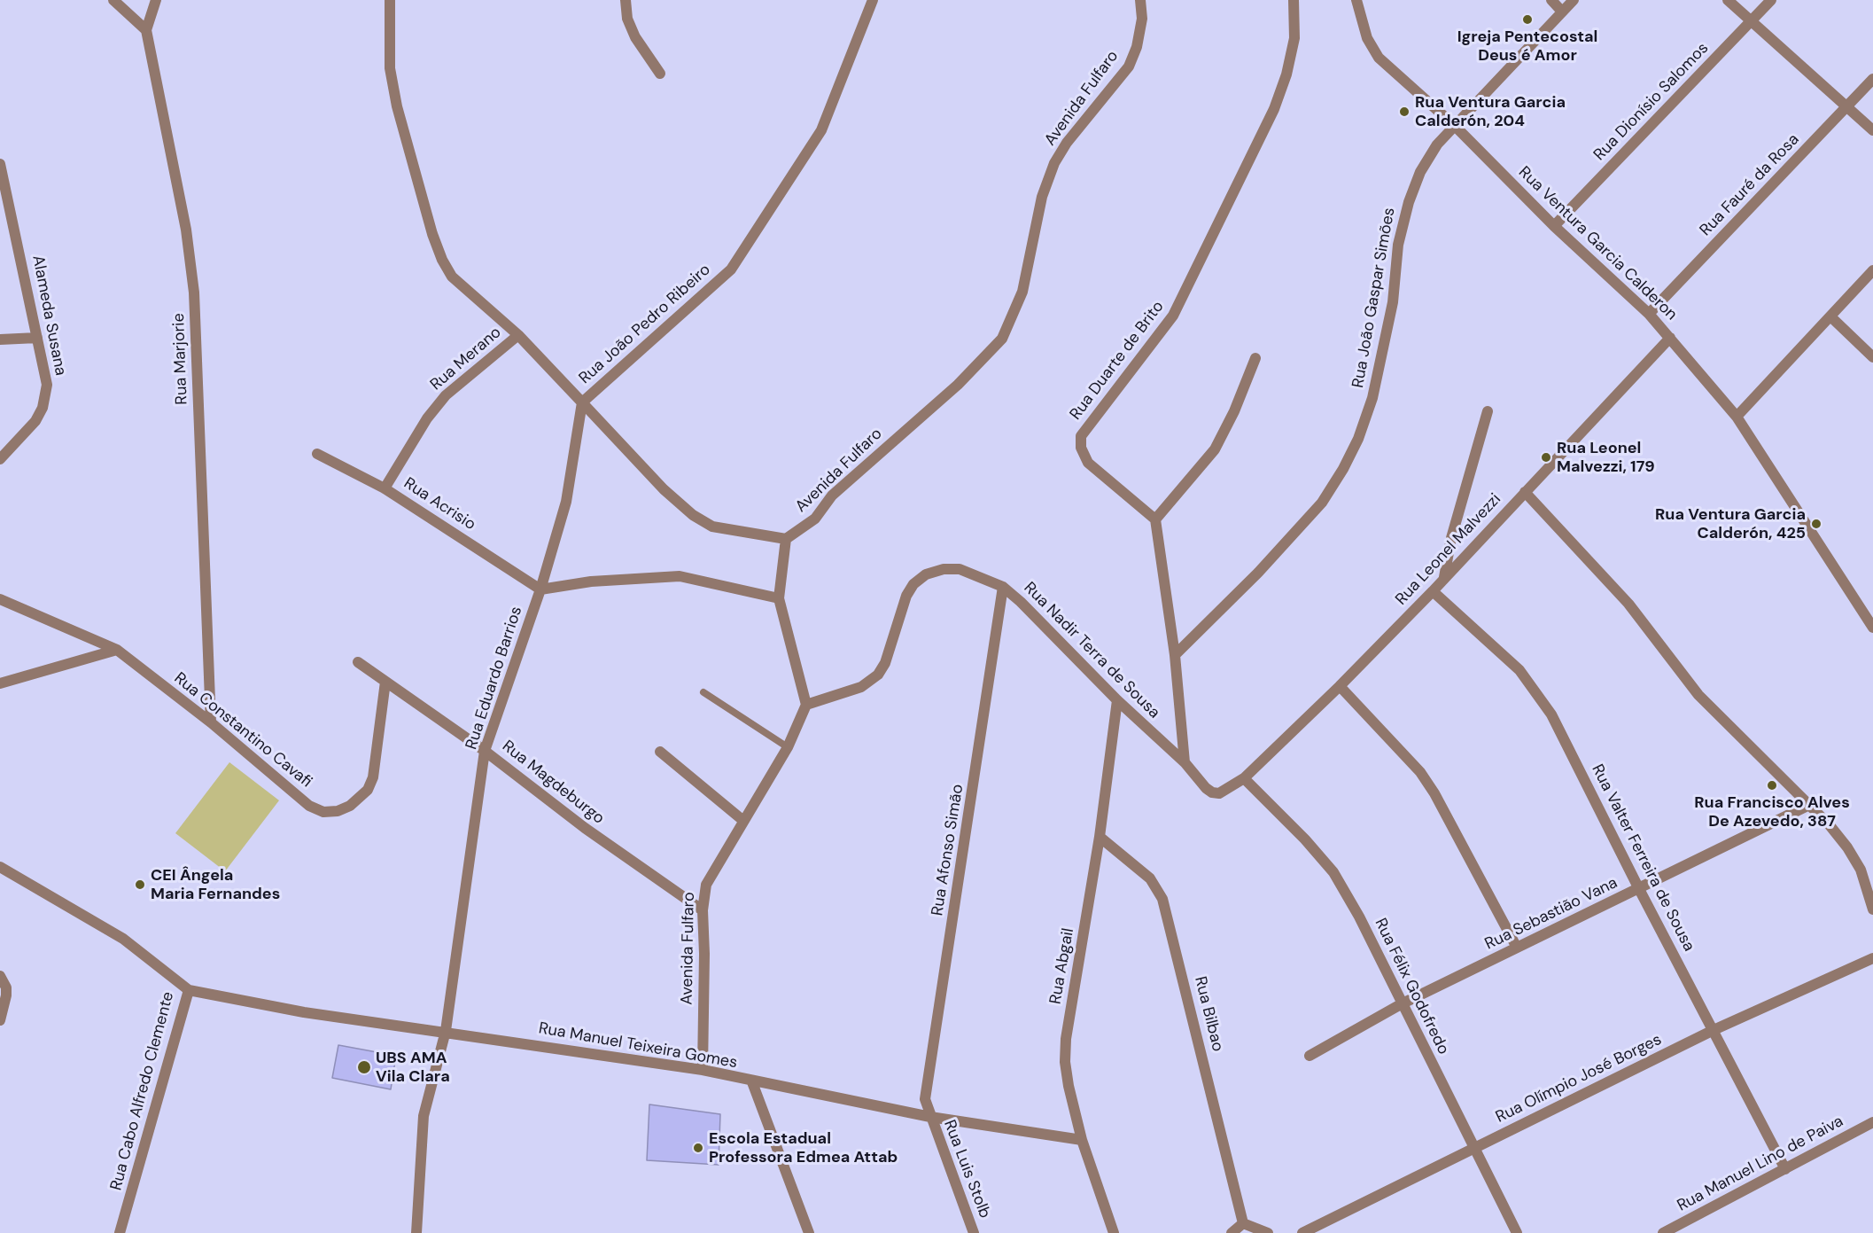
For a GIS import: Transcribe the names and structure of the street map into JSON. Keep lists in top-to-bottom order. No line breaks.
{"streets":{"street":["Avenida Fulfaro","Rua Dionísio Salomos","Rua Fauré da Rosa","Rua Ventura Garcia Calderon","Rua João Gaspar Simões","Alameda Susana","Rua João Pedro Ribeiro","Rua Marjorie","Rua Merano","Rua Duarte de Brito","Rua Acrisio","Rua Leonel Malvezzi","Rua Nadir Terra de Sousa","Rua Eduardo Barrios","Rua Constantino Cavafi","Rua Magdeburgo","Rua Afonso Simão","Rua Valter Ferreira de Sousa","Rua Sebastião Vana","Rua Abgail","Rua Félix Godofredo","Rua Bilbao","Rua Manuel Teixeira Gomes","Rua Olímpio José Borges","Rua Cabo Alfredo Clemente","Rua Manuel Lino de Paiva","Rua Luis Stolb"]},"crossings":[["Avenida Fulfaro","Rua Nadir Terra de Sousa"],["Avenida Fulfaro","Rua Magdeburgo"],["Avenida Fulfaro","Rua Manuel Teixeira Gomes"],["Rua Dionísio Salomos","Rua Ventura Garcia Calderon"],["Rua Fauré da Rosa","Rua Ventura Garcia Calderon"],["Rua Ventura Garcia Calderon","Rua João Gaspar Simões"],["Rua Ventura Garcia Calderon","Rua Leonel Malvezzi"],["Rua João Pedro Ribeiro","Rua Merano"],["Rua João Pedro Ribeiro","Rua Eduardo Barrios"],["Rua Marjorie","Rua Constantino Cavafi"],["Rua Merano","Rua Acrisio"],["Rua Acrisio","Rua Eduardo Barrios"],["Rua Leonel Malvezzi","Rua Nadir Terra de Sousa"],["Rua Leonel Malvezzi","Rua Valter Ferreira de Sousa"],["Rua Leonel Malvezzi","Rua Félix Godofredo"],["Rua Nadir Terra de Sousa","Rua Afonso Simão"],["Rua Nadir Terra de Sousa","Rua Abgail"],["Rua Nadir Terra de Sousa","Rua Félix Godofredo"],["Rua Eduardo Barrios","Rua Magdeburgo"],["Rua Eduardo Barrios","Rua Manuel Teixeira Gomes"],["Rua Constantino Cavafi","Rua Magdeburgo"],["Rua Afonso Simão","Rua Manuel Teixeira Gomes"],["Rua Afonso Simão","Rua Luis Stolb"],["Rua Valter Ferreira de Sousa","Rua Sebastião Vana"],["Rua Valter Ferreira de Sousa","Rua Olímpio José Borges"],["Rua Valter Ferreira de Sousa","Rua Manuel Lino de Paiva"],["Rua Sebastião Vana","Rua Félix Godofredo"],["Rua Abgail","Rua Bilbao"],["Rua Abgail","Rua Manuel Teixeira Gomes"],["Rua Félix Godofredo","Rua Olímpio José Borges"],["Rua Manuel Teixeira Gomes","Rua Cabo Alfredo Clemente"],["Rua Manuel Teixeira Gomes","Rua Luis Stolb"]],"places":["Igreja Pentecostal Deus é Amor","Rua Ventura Garcia Calderón, 204","Rua Leonel Malvezzi, 179","Rua Ventura Garcia Calderón, 425","Rua Francisco Alves De Azevedo, 387","CEI Ângela Maria Fernandes","UBS AMA Vila Clara","Escola Estadual Professora Edmea Attab"]}
